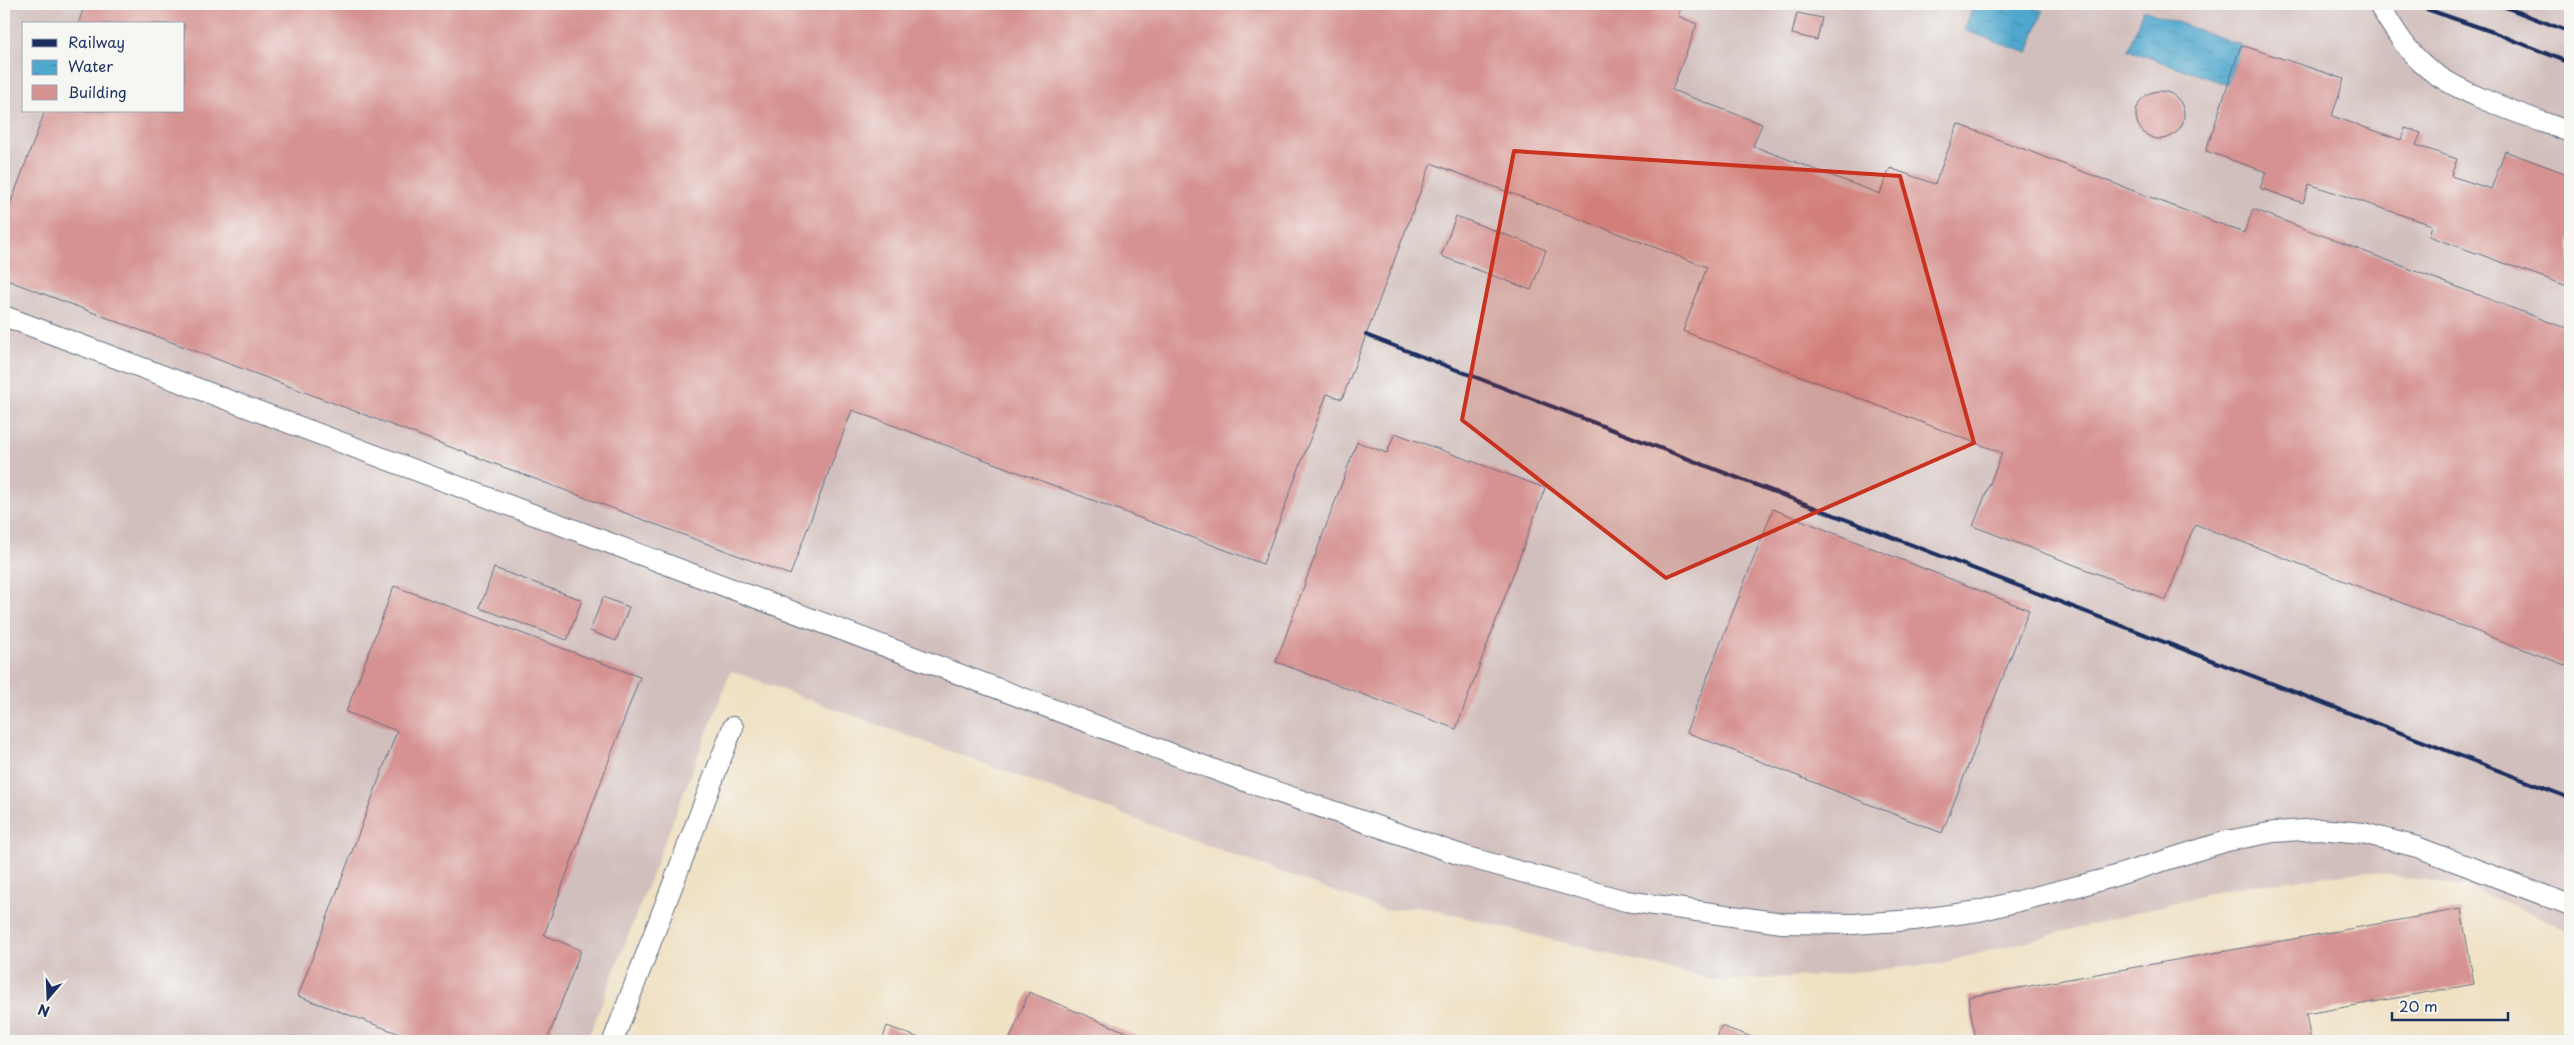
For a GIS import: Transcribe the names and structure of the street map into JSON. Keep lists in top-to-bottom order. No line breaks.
{"legend":["Railway","Water","Building"],"scale_bar":"20 m","north":"bottom"}
